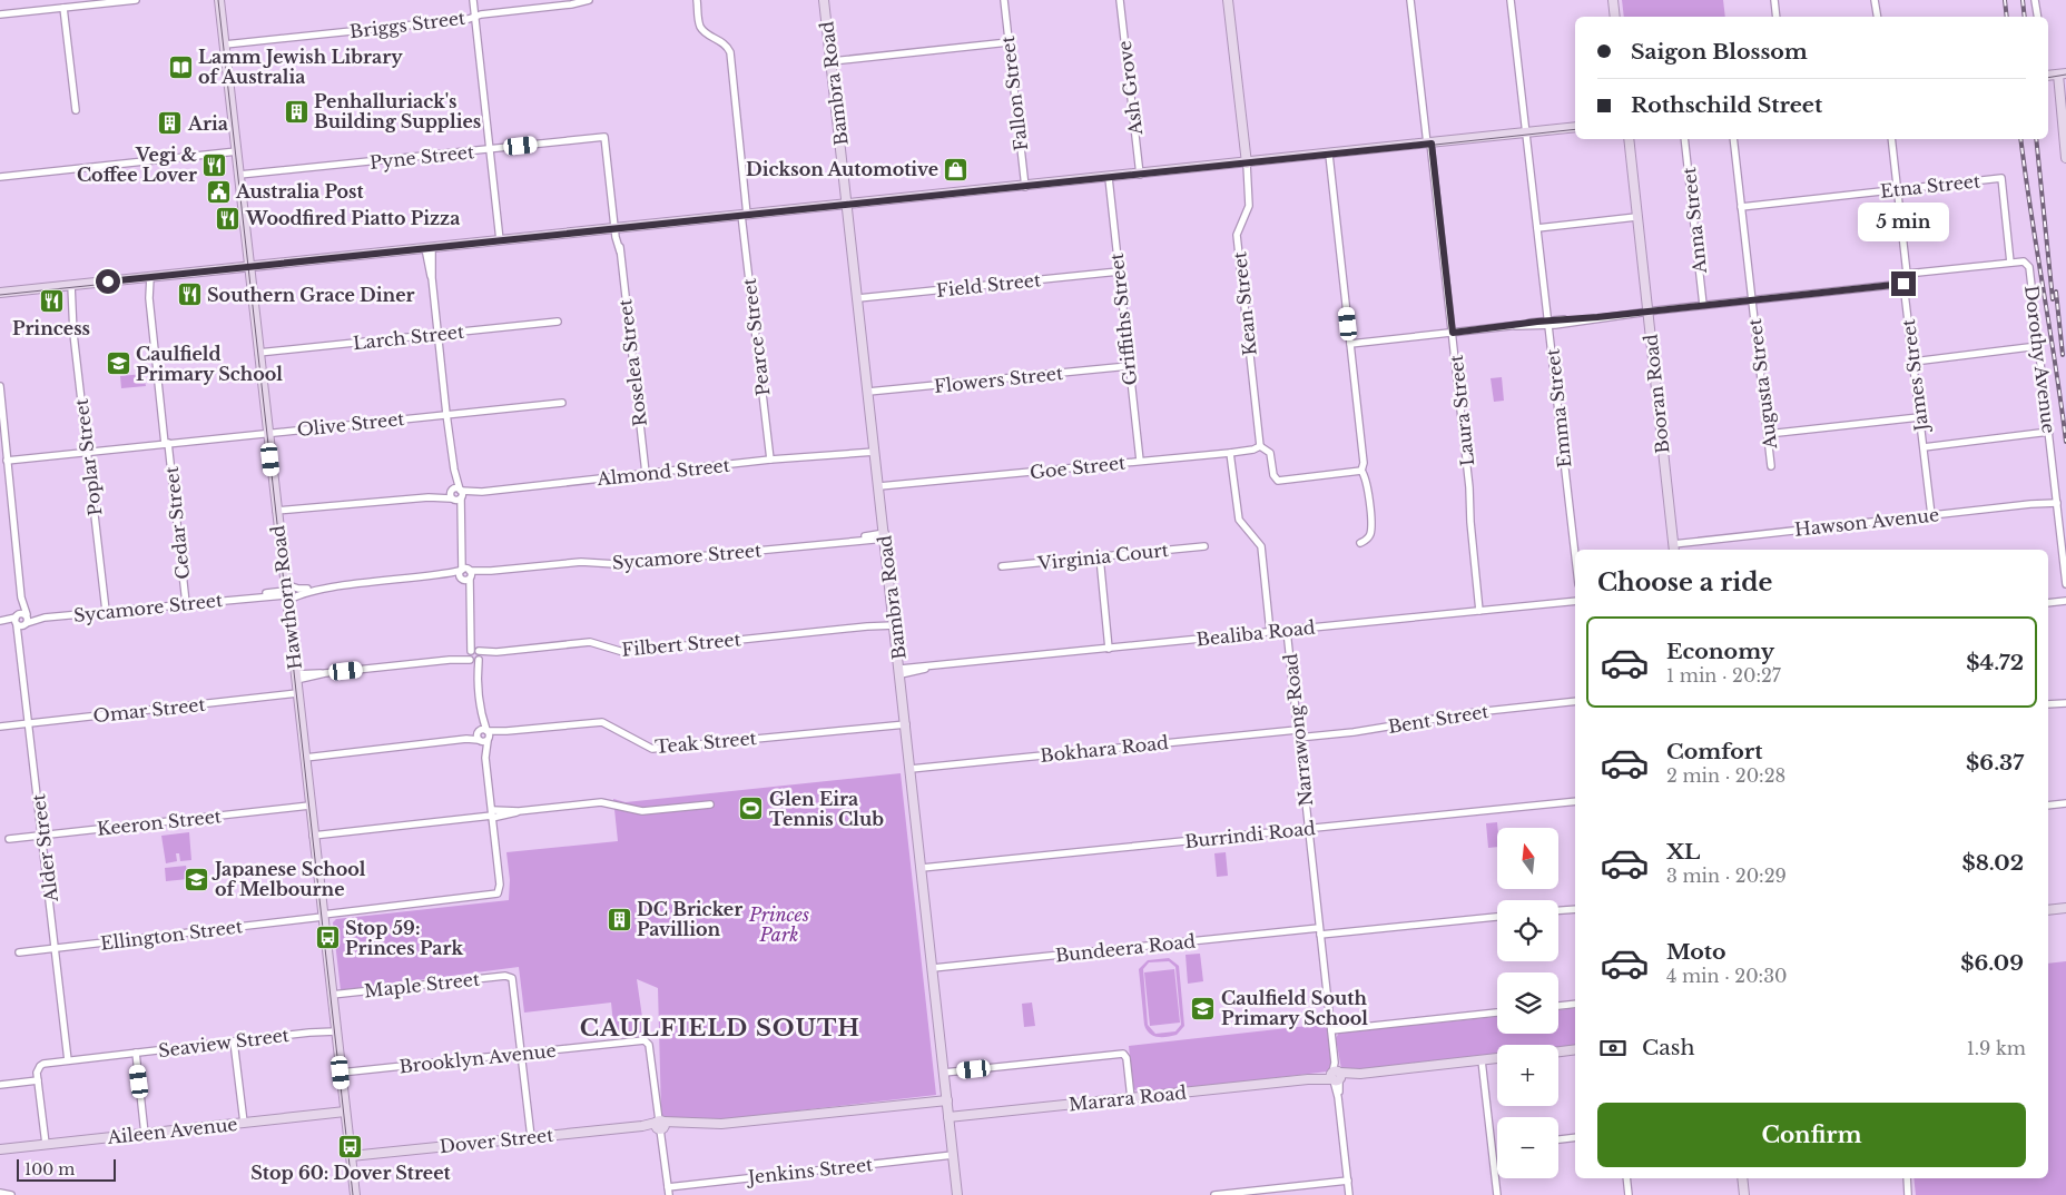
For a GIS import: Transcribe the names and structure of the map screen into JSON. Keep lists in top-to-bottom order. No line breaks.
{"streets":{"street":["Briggs Street","Bambra Road","Ash Grove","Fallon Street","Pyne Street","Etna Street","Anna Street","Field Street","Kean Street","Griffiths Street","Larch Street","Pearce Street","Dorothy Avenue","Roselea Street","James Street","Flowers Street","Augusta Street","Booran Road","Emma Street","Laura Street","Olive Street","Poplar Street","Goe Street","Almond Street","Hawson Avenue","Cedar Street","Sycamore Street","Virginia Court","Hawthorn Road","Bealiba Road","Filbert Street","Omar Street","Bent Street","Narrawong Road","Teak Street","Bokhara Road","Keeron Street","Burrindi Road","Alder Street","Ellington Street","Bundeera Road","Maple Street","Seaview Street","Brooklyn Avenue","Marara Road","Aileen Avenue","Dover Street","Jenkins Street"]},"crossings":[["Briggs Street","Hawthorn Road"],["Bambra Road","Field Street"],["Bambra Road","Flowers Street"],["Bambra Road","Goe Street"],["Bambra Road","Almond Street"],["Bambra Road","Sycamore Street"],["Bambra Road","Bealiba Road"],["Bambra Road","Filbert Street"],["Bambra Road","Teak Street"],["Bambra Road","Bokhara Road"],["Bambra Road","Burrindi Road"],["Bambra Road","Bundeera Road"],["Bambra Road","Marara Road"],["Bambra Road","Dover Street"],["Bambra Road","Jenkins Street"],["Pyne Street","Roselea Street"],["Pyne Street","Hawthorn Road"],["Etna Street","Dorothy Avenue"],["Etna Street","James Street"],["Etna Street","Augusta Street"],["Field Street","Griffiths Street"],["Kean Street","Goe Street"],["Griffiths Street","Flowers Street"],["Griffiths Street","Goe Street"],["Larch Street","Hawthorn Road"],["Pearce Street","Almond Street"],["Dorothy Avenue","Hawson Avenue"],["Roselea Street","Almond Street"],["James Street","Hawson Avenue"],["Booran Road","Hawson Avenue"],["Laura Street","Bealiba Road"],["Olive Street","Poplar Street"],["Olive Street","Cedar Street"],["Olive Street","Hawthorn Road"],["Olive Street","Alder Street"],["Poplar Street","Sycamore Street"],["Almond Street","Hawthorn Road"],["Cedar Street","Sycamore Street"],["Sycamore Street","Hawthorn Road"],["Sycamore Street","Alder Street"],["Hawthorn Road","Filbert Street"],["Hawthorn Road","Omar Street"],["Hawthorn Road","Teak Street"],["Hawthorn Road","Keeron Street"],["Hawthorn Road","Ellington Street"],["Hawthorn Road","Maple Street"],["Hawthorn Road","Seaview Street"],["Hawthorn Road","Brooklyn Avenue"],["Hawthorn Road","Aileen Avenue"],["Hawthorn Road","Dover Street"],["Bealiba Road","Narrawong Road"],["Omar Street","Alder Street"],["Bent Street","Narrawong Road"],["Bent Street","Bokhara Road"],["Narrawong Road","Bokhara Road"],["Narrawong Road","Burrindi Road"],["Narrawong Road","Bundeera Road"],["Narrawong Road","Marara Road"],["Keeron Street","Alder Street"],["Alder Street","Ellington Street"],["Alder Street","Seaview Street"],["Maple Street","Brooklyn Avenue"],["Brooklyn Avenue","Dover Street"]],"districts":["CAULFIELD SOUTH"],"parks":["Princes Park"],"places":{"library":["Lamm Jewish Library of Australia"],"building":["Penhalluriack's Building Supplies","Aria","DC Bricker Pavillion"],"restaurant":["Vegi & Coffee Lover","Woodfired Piatto Pizza","Southern Grace Diner","Princess"],"shop":["Dickson Automotive"],"public building":["Australia Post"],"school or university":["Caulfield Primary School","Japanese School of Melbourne","Caulfield South Primary School"],"sports":["Glen Eira Tennis Club"],"bus stop":["Stop 59: Princes Park","Stop 60: Dover Street"]},"scale_bar":"100 m","north":"top","page":{"banner":["Saigon Blossom","Rothschild Street"],"bubble":"5 min","heading":"Choose a ride","list":[{"name":"Economy","note":"1 min · 20:27","value":"$4.72"},{"name":"Comfort","note":"2 min · 20:28","value":"$6.37"},{"name":"XL","note":"3 min · 20:29","value":"$8.02"},{"name":"Moto","note":"4 min · 20:30","value":"$6.09"}],"map_buttons":["+","−"],"pay":["Cash","1.9 km"],"buttons":"Confirm","scale":"100 m"}}
